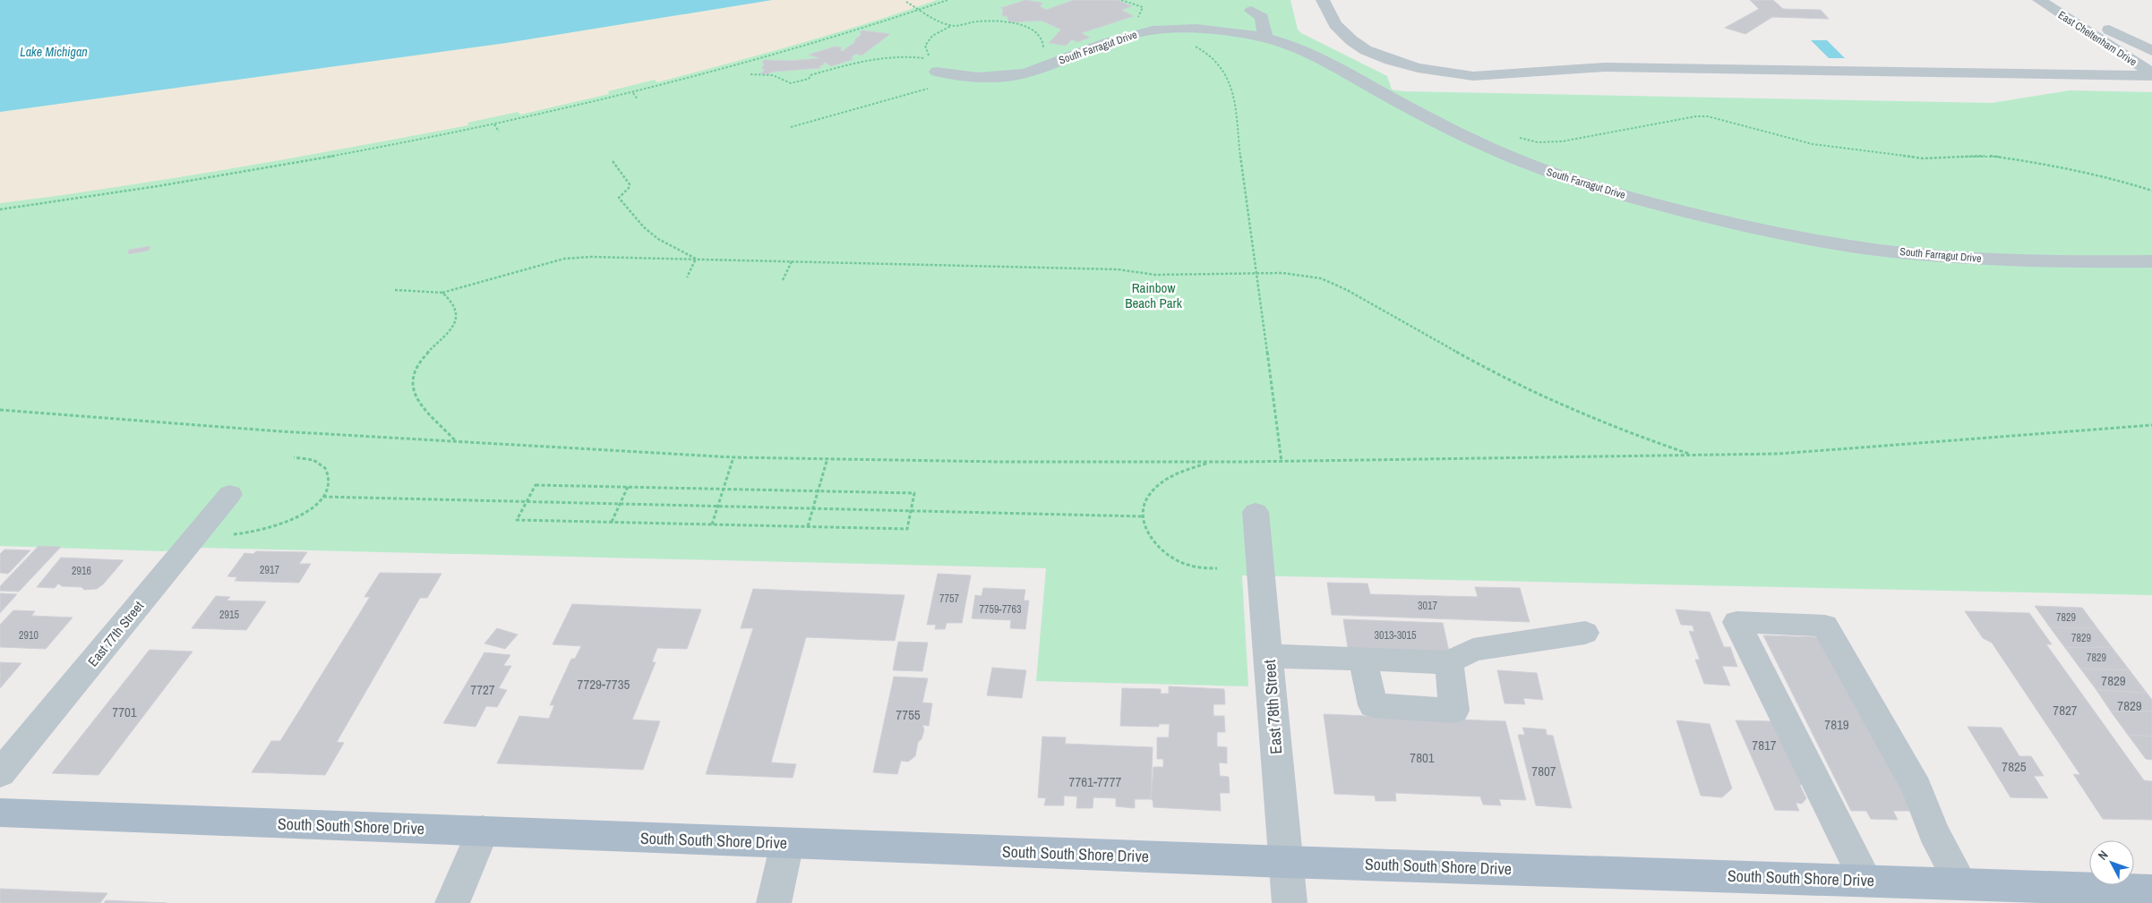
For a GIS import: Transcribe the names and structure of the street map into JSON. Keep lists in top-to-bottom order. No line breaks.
{"streets":{"main road":["South South Shore Drive"],"street":["East Cheltenham Drive","South Farragut Drive","East 77th Street","East 78th Street"]},"crossings":[["East 78th Street","South South Shore Drive"]],"water":["Lake Michigan"],"parks":["Rainbow Beach Park"],"house_numbers":["2917","2916","7757","3017","7759-7763","2915","7829","2910","3013-3015","7829","7829","7829","7729-7735","7727","7829","7827","7701","7755","7819","7817","7801","7825","7807","7761-7777"],"north":"top left"}
